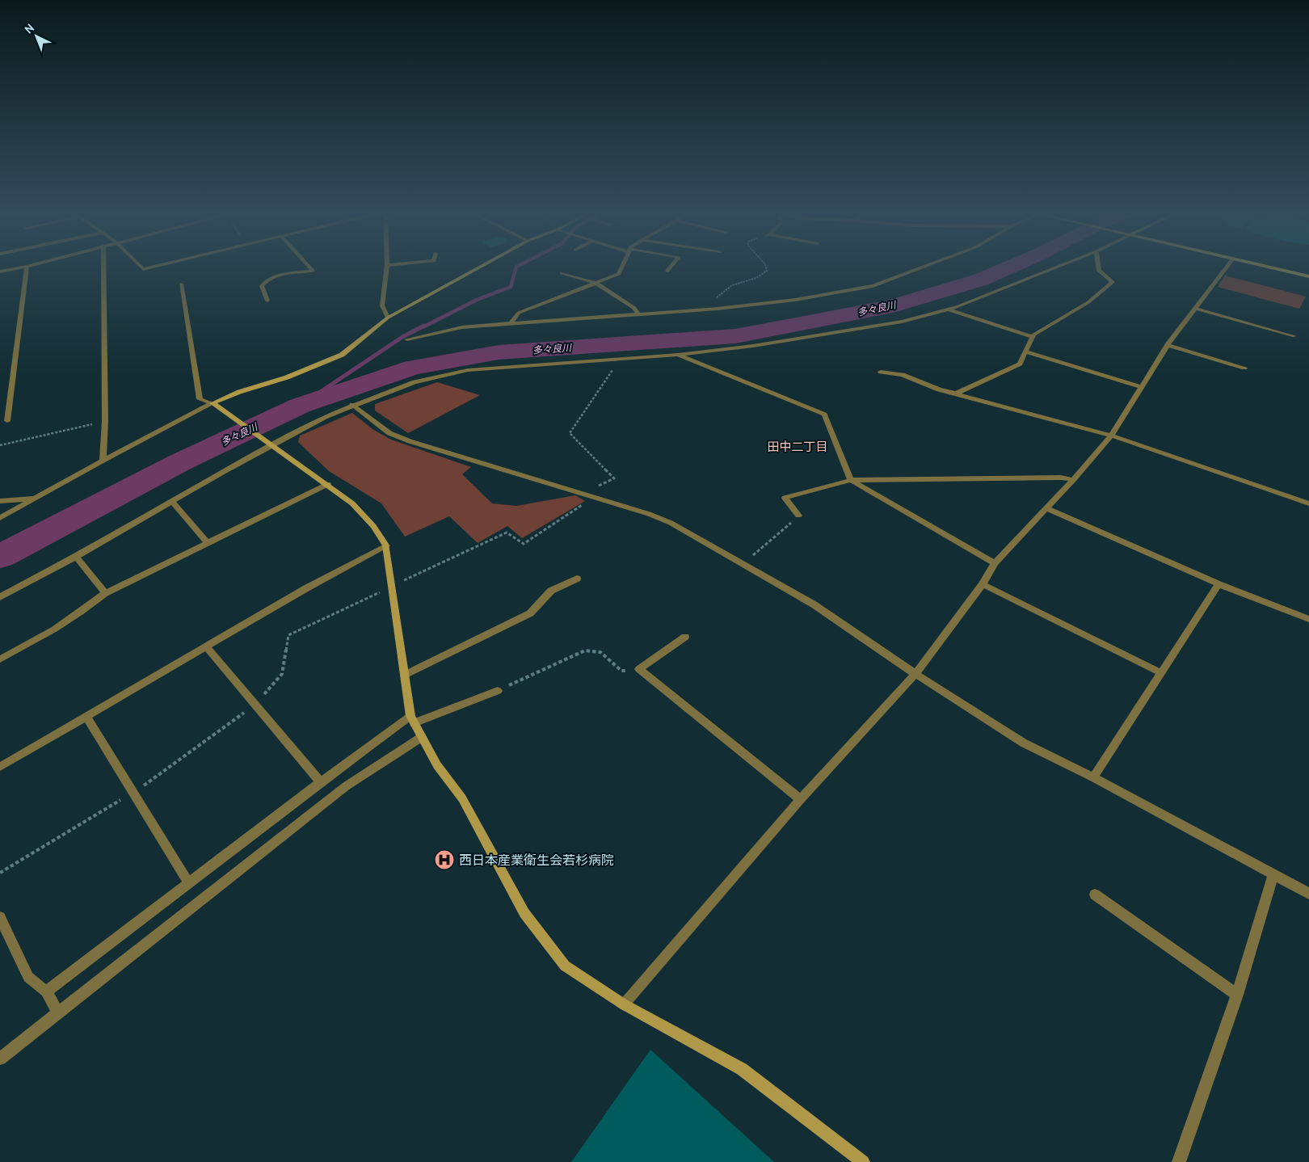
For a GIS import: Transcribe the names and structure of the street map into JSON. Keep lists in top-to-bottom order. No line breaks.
{"districts":["田中二丁目"],"water":["多々良川"],"places":{"hospital":["西日本産業衛生会若杉病院"]},"north":"top left"}
